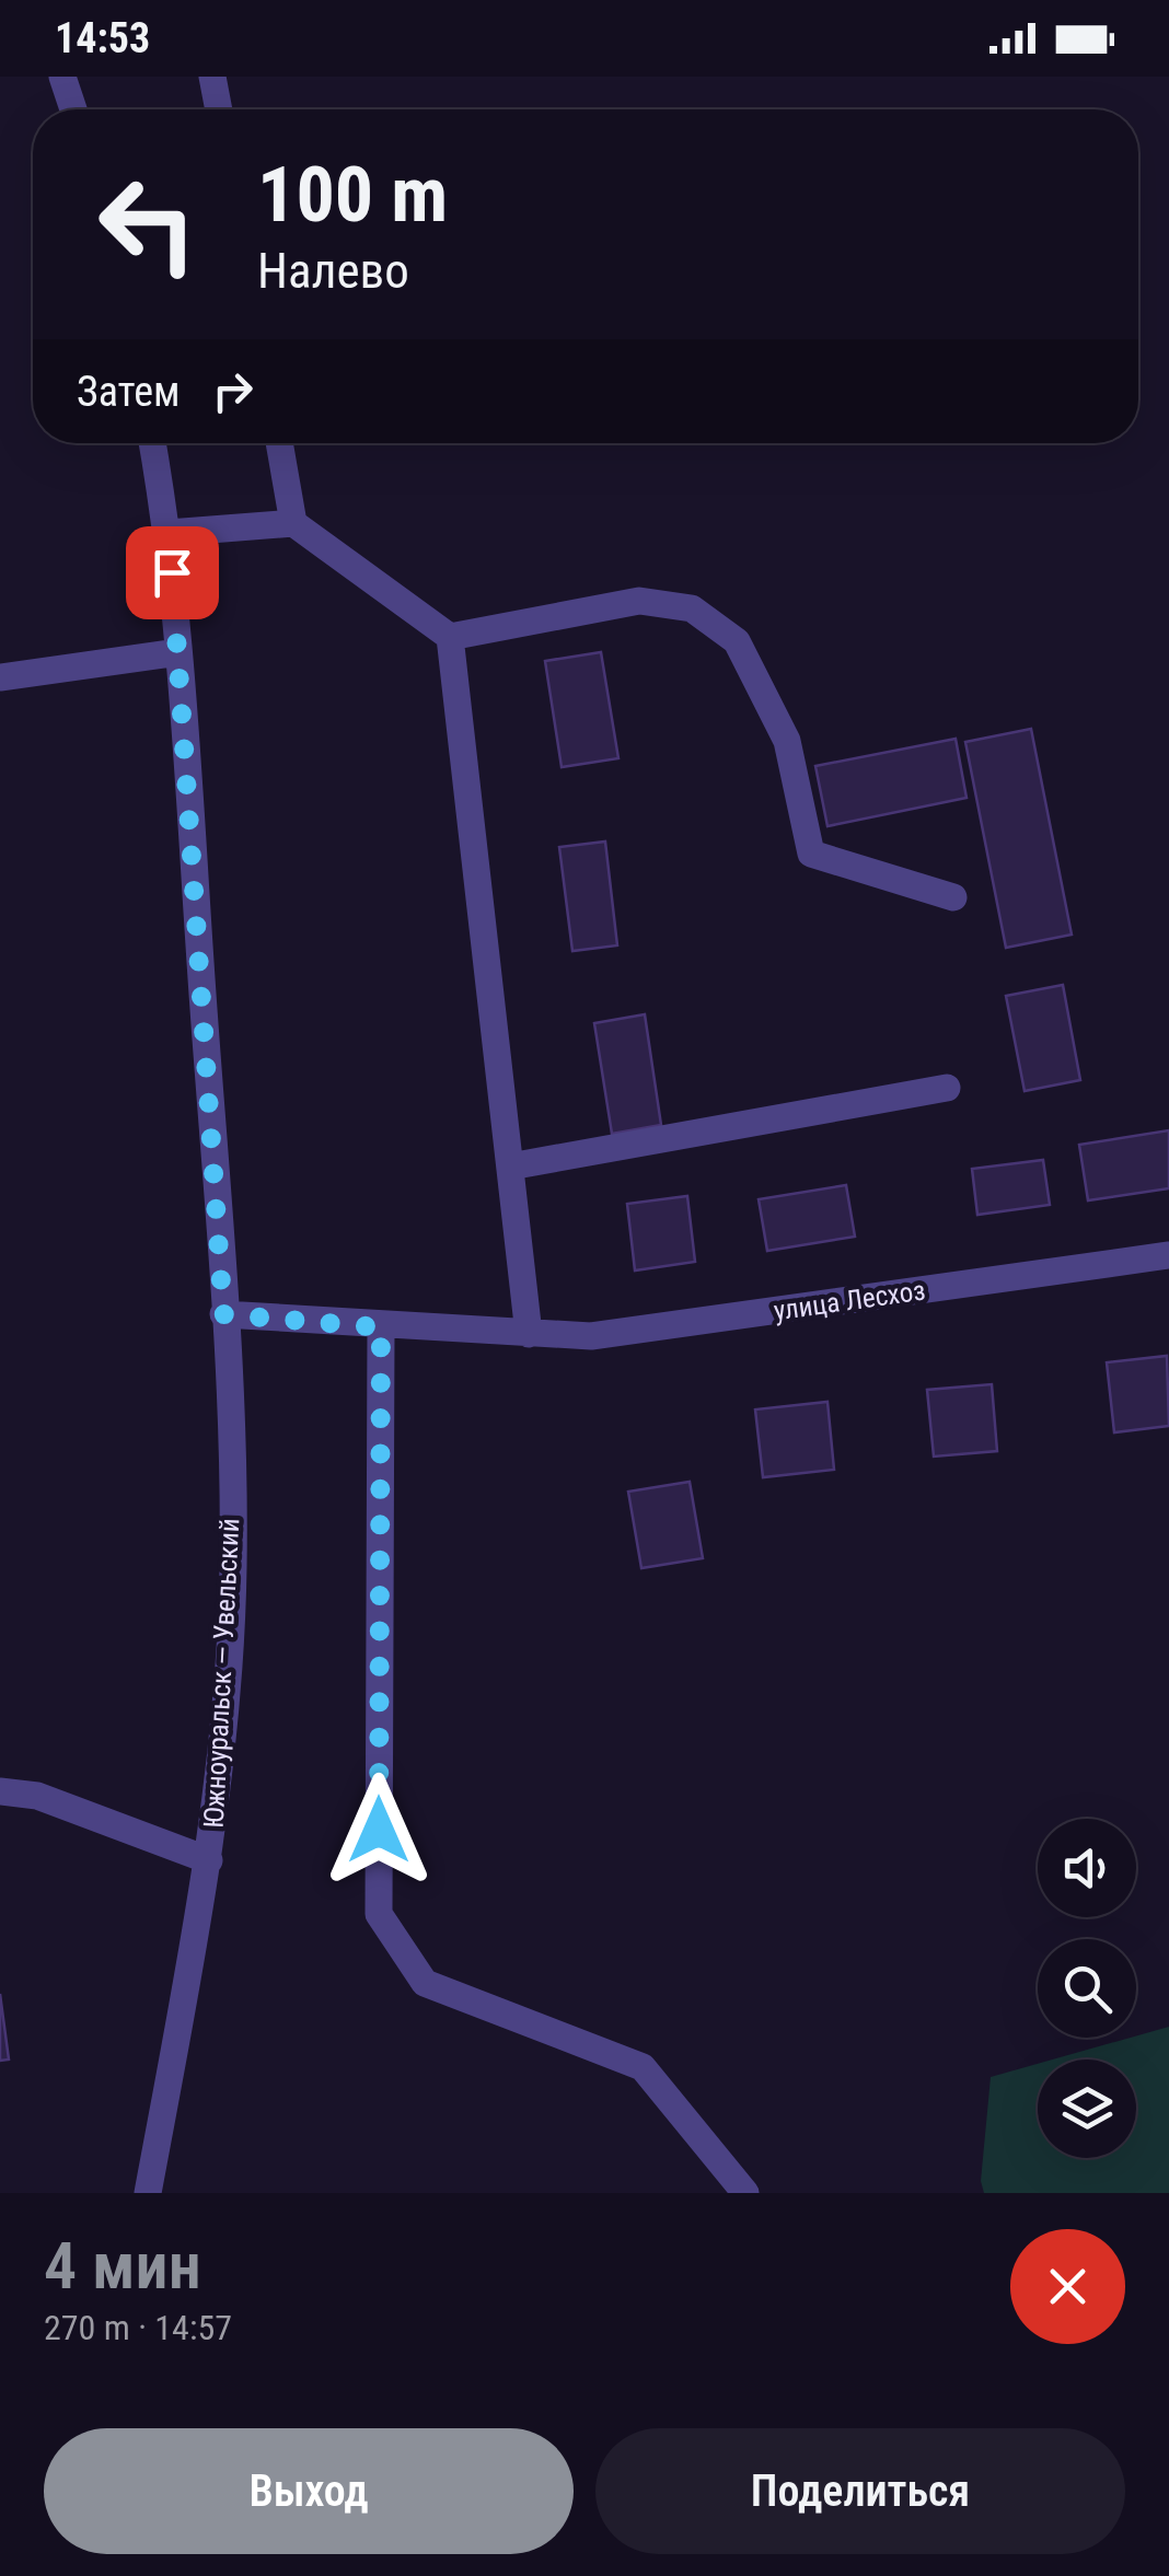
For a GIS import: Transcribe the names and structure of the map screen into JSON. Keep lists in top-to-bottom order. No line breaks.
{"streets":{"street":["улица Лесхоз","Южноуральск — Увельский"]},"crossings":[["улица Лесхоз","Южноуральск — Увельский"]],"page":{"status":"14:53","turn":["100 m","Налево"],"then":"Затем","heading":["4 мин","270 m · 14:57"],"buttons":["Выход","Поделиться"]}}
